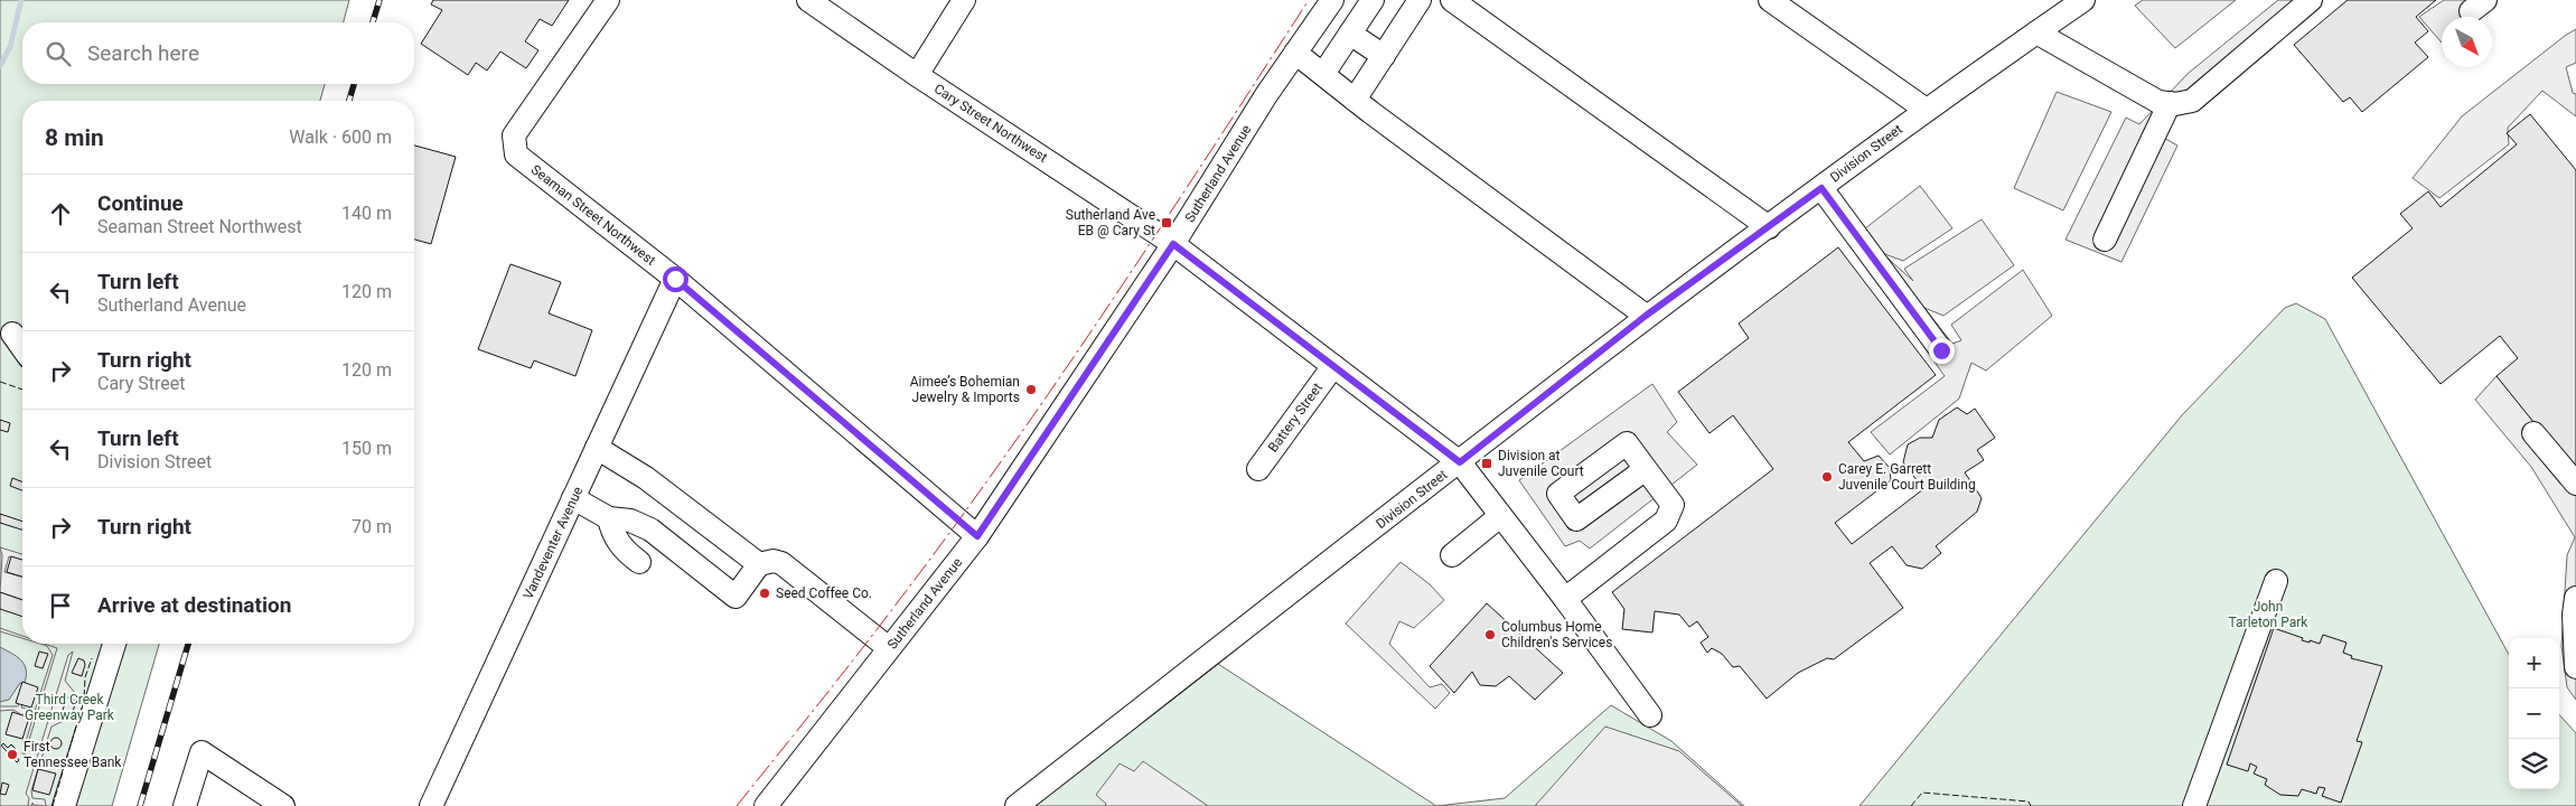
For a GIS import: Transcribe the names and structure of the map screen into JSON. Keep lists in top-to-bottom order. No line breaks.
{"streets":{"street":["Cary Street Northwest","Division Street","Sutherland Avenue","Seaman Street Northwest","Battery Street","Vandeventer Avenue"]},"crossings":[["Cary Street Northwest","Division Street"],["Cary Street Northwest","Sutherland Avenue"],["Cary Street Northwest","Battery Street"],["Sutherland Avenue","Seaman Street Northwest"],["Seaman Street Northwest","Vandeventer Avenue"]],"parks":["John Tarleton Park","Third Creek Greenway Park"],"places":{"transit":["Sutherland Ave EB @ Cary St","Division at Juvenile Court"],"other":["Aimee’s Bohemian Jewelry & Imports","Carey E. Garrett Juvenile Court Building","Seed Coffee Co.","Columbus Home Children's Services","First Tennessee Bank"]},"north":"bottom right","page":{"search":"Search here","heading":["8 min","Walk · 600 m"],"list":[["Continue","Seaman Street Northwest","140 m"],["Turn left","Sutherland Avenue","120 m"],["Turn right","Cary Street","120 m"],["Turn left","Division Street","150 m"],["Turn right","70 m"],"Arrive at destination"],"map_buttons":["+","−"]}}
